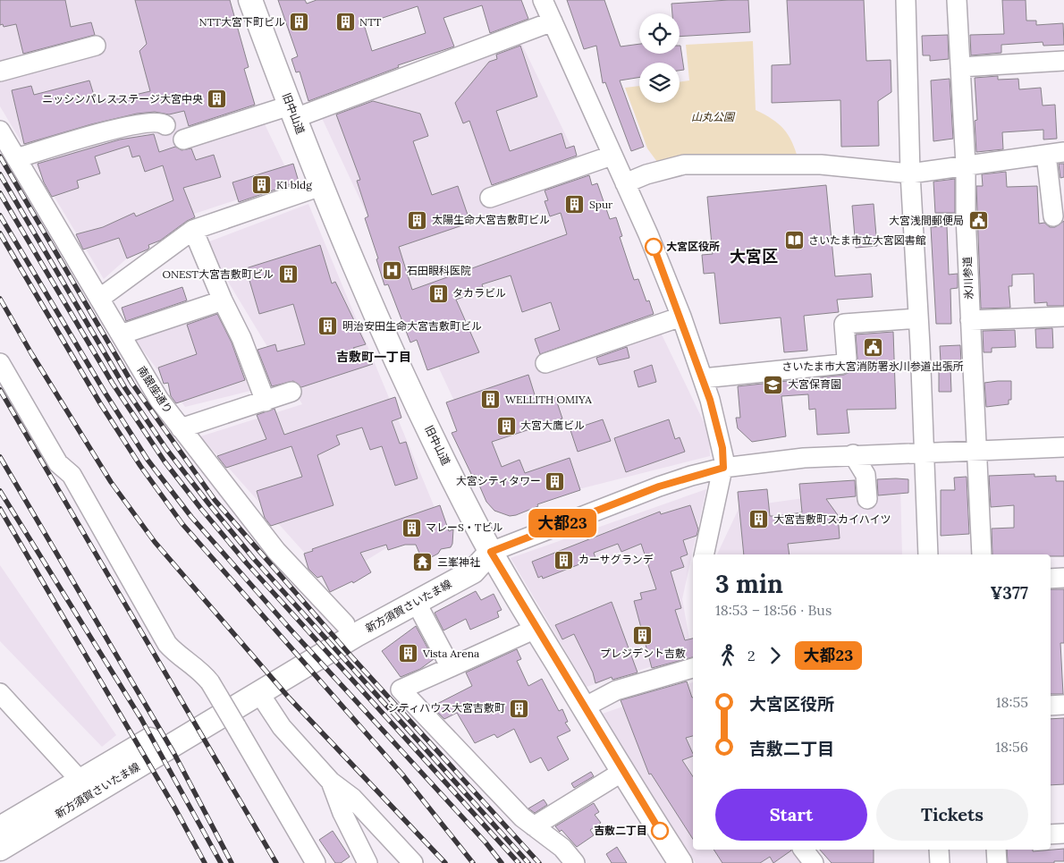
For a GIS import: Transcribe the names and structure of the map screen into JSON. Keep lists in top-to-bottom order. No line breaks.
{"streets":{"main road":["旧中山道","新方須賀さいたま線"],"street":["氷川参道","南銀座通り"]},"crossings":[["旧中山道","新方須賀さいたま線"],["南銀座通り","新方須賀さいたま線"]],"districts":["大宮区","吉敷町一丁目"],"parks":["山丸公園"],"places":{"building":["NTT大宮下町ビル","NTT","ニッシンパレスステージ大宮中央","K1 bldg","Spur","太陽生命大宮吉敷町ビル","ONEST大宮吉敷町ビル","タカラビル","明治安田生命大宮吉敷町ビル","WELLITH OMIYA","大宮大鷹ビル","大宮シティタワー","大宮吉敷町スカイハイツ","マレーS・Tビル","カーサグランデ","プレジデント吉敷","Vista Arena","シティハウス大宮吉敷町"],"public building":["大宮浅間郵便局","さいたま市大宮消防署氷川参道出張所"],"library":["さいたま市立大宮図書館"],"other":["大宮区役所","吉敷二丁目"],"hospital":["石田眼科医院"],"school or university":["大宮保育園"],"temple":["三峯神社"]},"lines":["bus line 大都23"],"page":{"on_map":"大都23","heading":["3 min","18:53 – 18:56 · Bus","¥377"],"legs":["2","大都23"],"list":[{"name":"大宮区役所","value":"18:55"},{"name":"吉敷二丁目","value":"18:56"}],"buttons":["Start","Tickets"]}}
